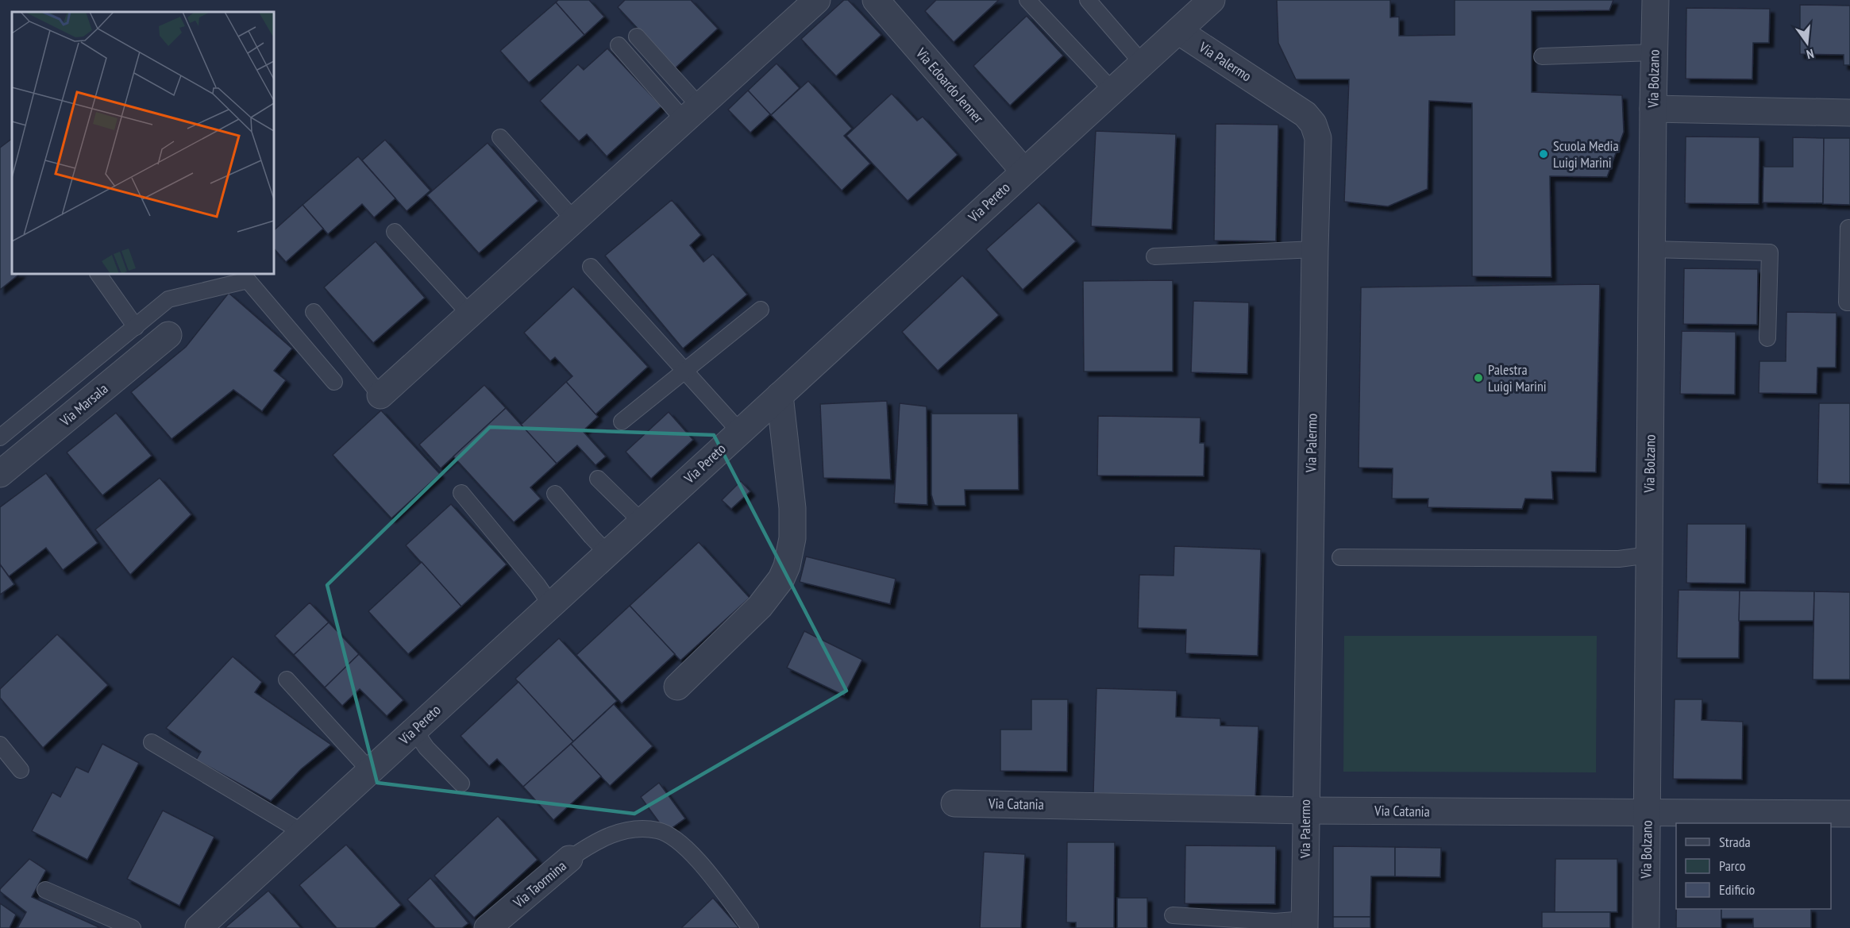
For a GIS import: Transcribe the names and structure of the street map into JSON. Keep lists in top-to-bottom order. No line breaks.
{"streets":{"street":["Via Palermo","Via Bolzano","Via Edoardo Jenner","Via Pereto","Via Marsala","Via Catania","Via Taormina"]},"crossings":[["Via Palermo","Via Pereto"],["Via Palermo","Via Catania"],["Via Bolzano","Via Catania"],["Via Edoardo Jenner","Via Pereto"]],"places":["Scuola Media Luigi Marini","Palestra Luigi Marini"],"legend":["Strada","Parco","Edificio"],"north":"bottom"}
